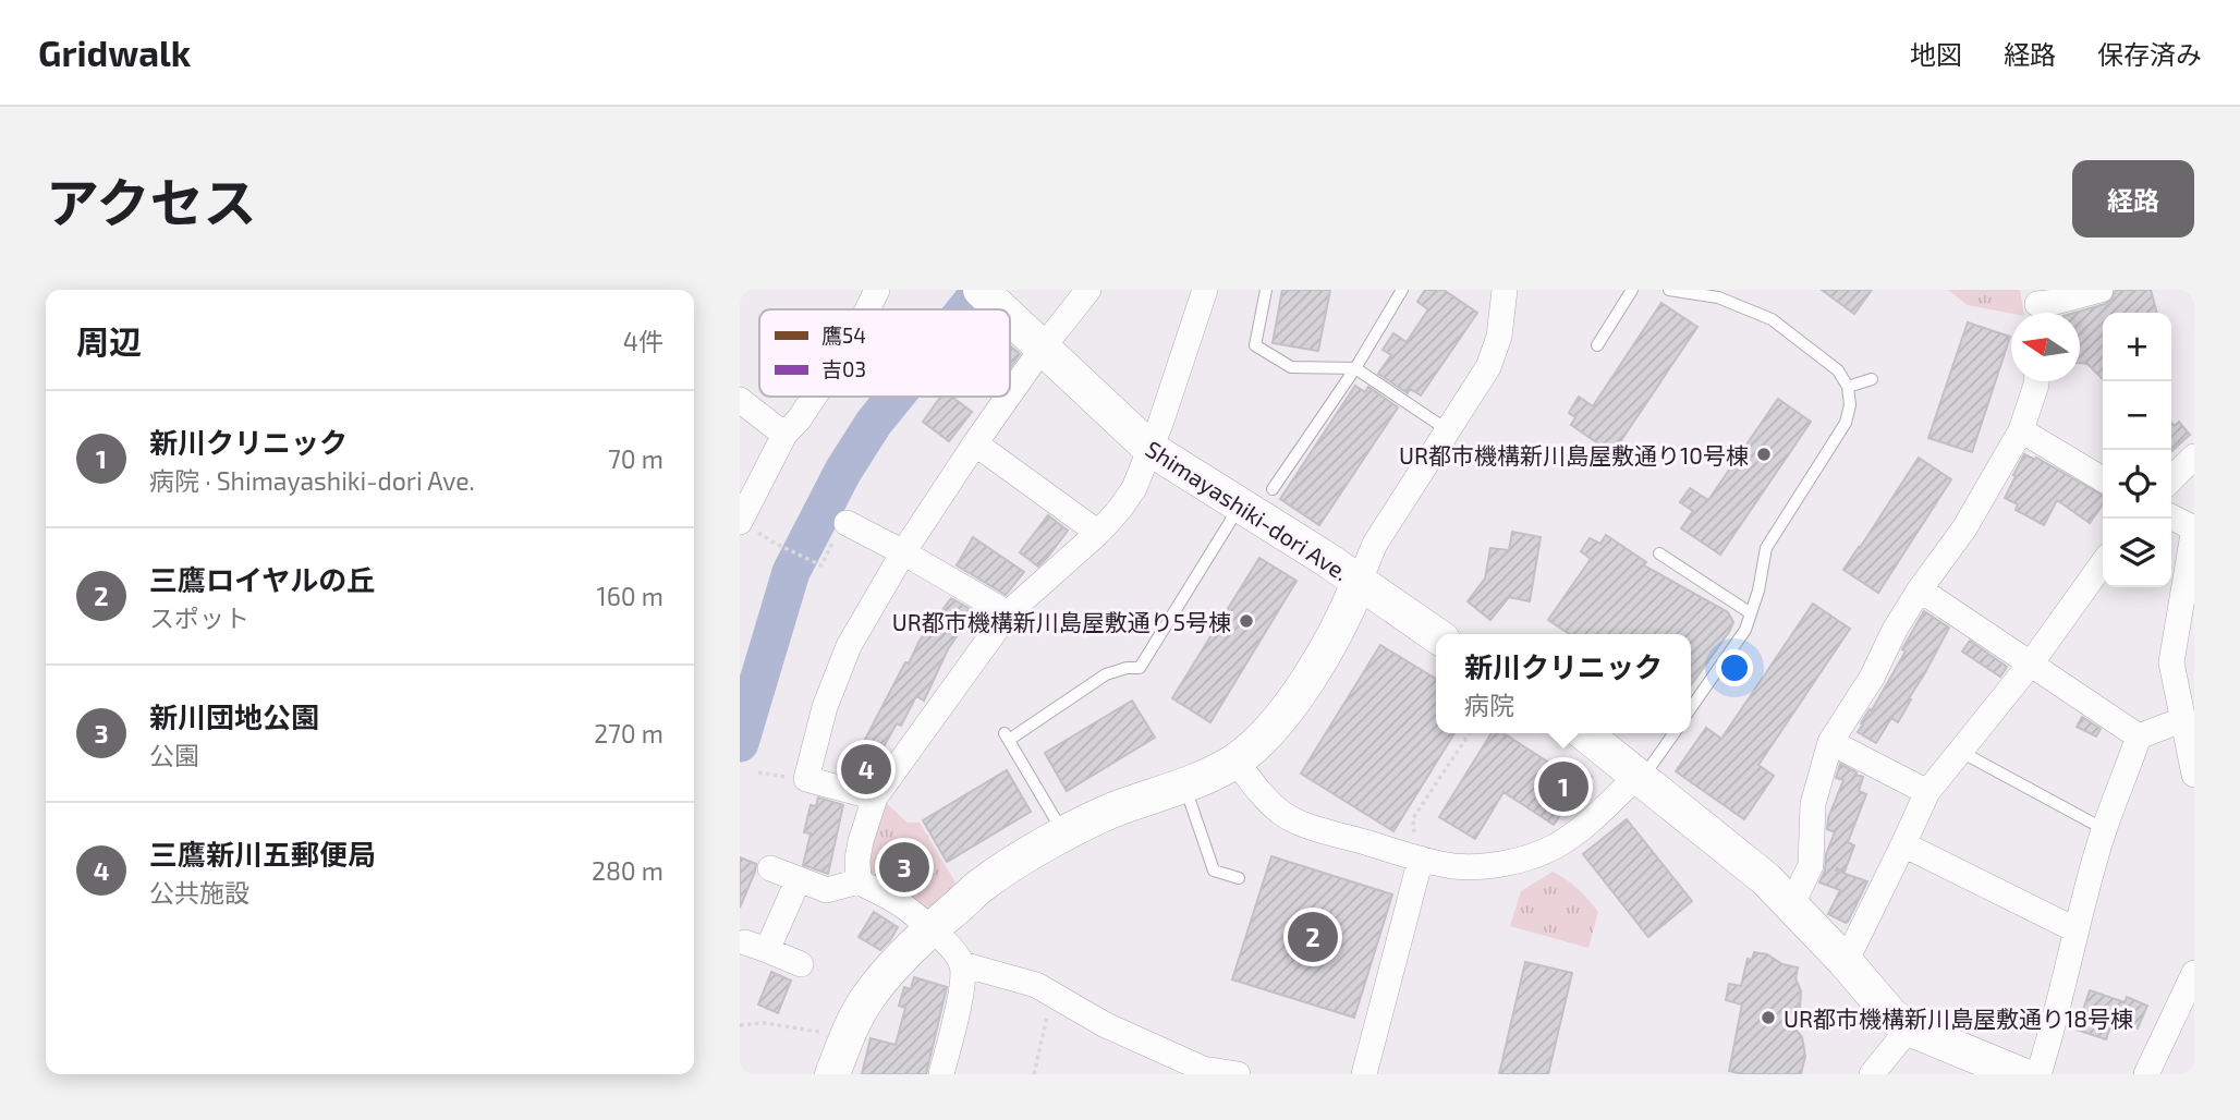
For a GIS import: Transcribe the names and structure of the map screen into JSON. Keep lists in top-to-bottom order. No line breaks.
{"streets":{"street":["Shimayashiki-dori Ave."]},"places":["UR都市機構新川島屋敷通り10号棟","UR都市機構新川島屋敷通り5号棟","UR都市機構新川島屋敷通り18号棟"],"legend":["鷹54","吉03"],"north":"left","page":{"header":"Gridwalk","nav":["地図","経路","保存済み"],"title":"アクセス","buttons":"経路","heading":["周辺","4件"],"map_buttons":["+","−"],"list":[{"mark":"1","name":"新川クリニック","note":"病院 · Shimayashiki-dori Ave.","value":"70 m"},{"mark":"2","name":"三鷹ロイヤルの丘","note":"スポット","value":"160 m"},{"mark":"3","name":"新川団地公園","note":"公園","value":"270 m"},{"mark":"4","name":"三鷹新川五郵便局","note":"公共施設","value":"280 m"}],"popup":["新川クリニック","病院"],"pins":["4","1","3","2"]}}
